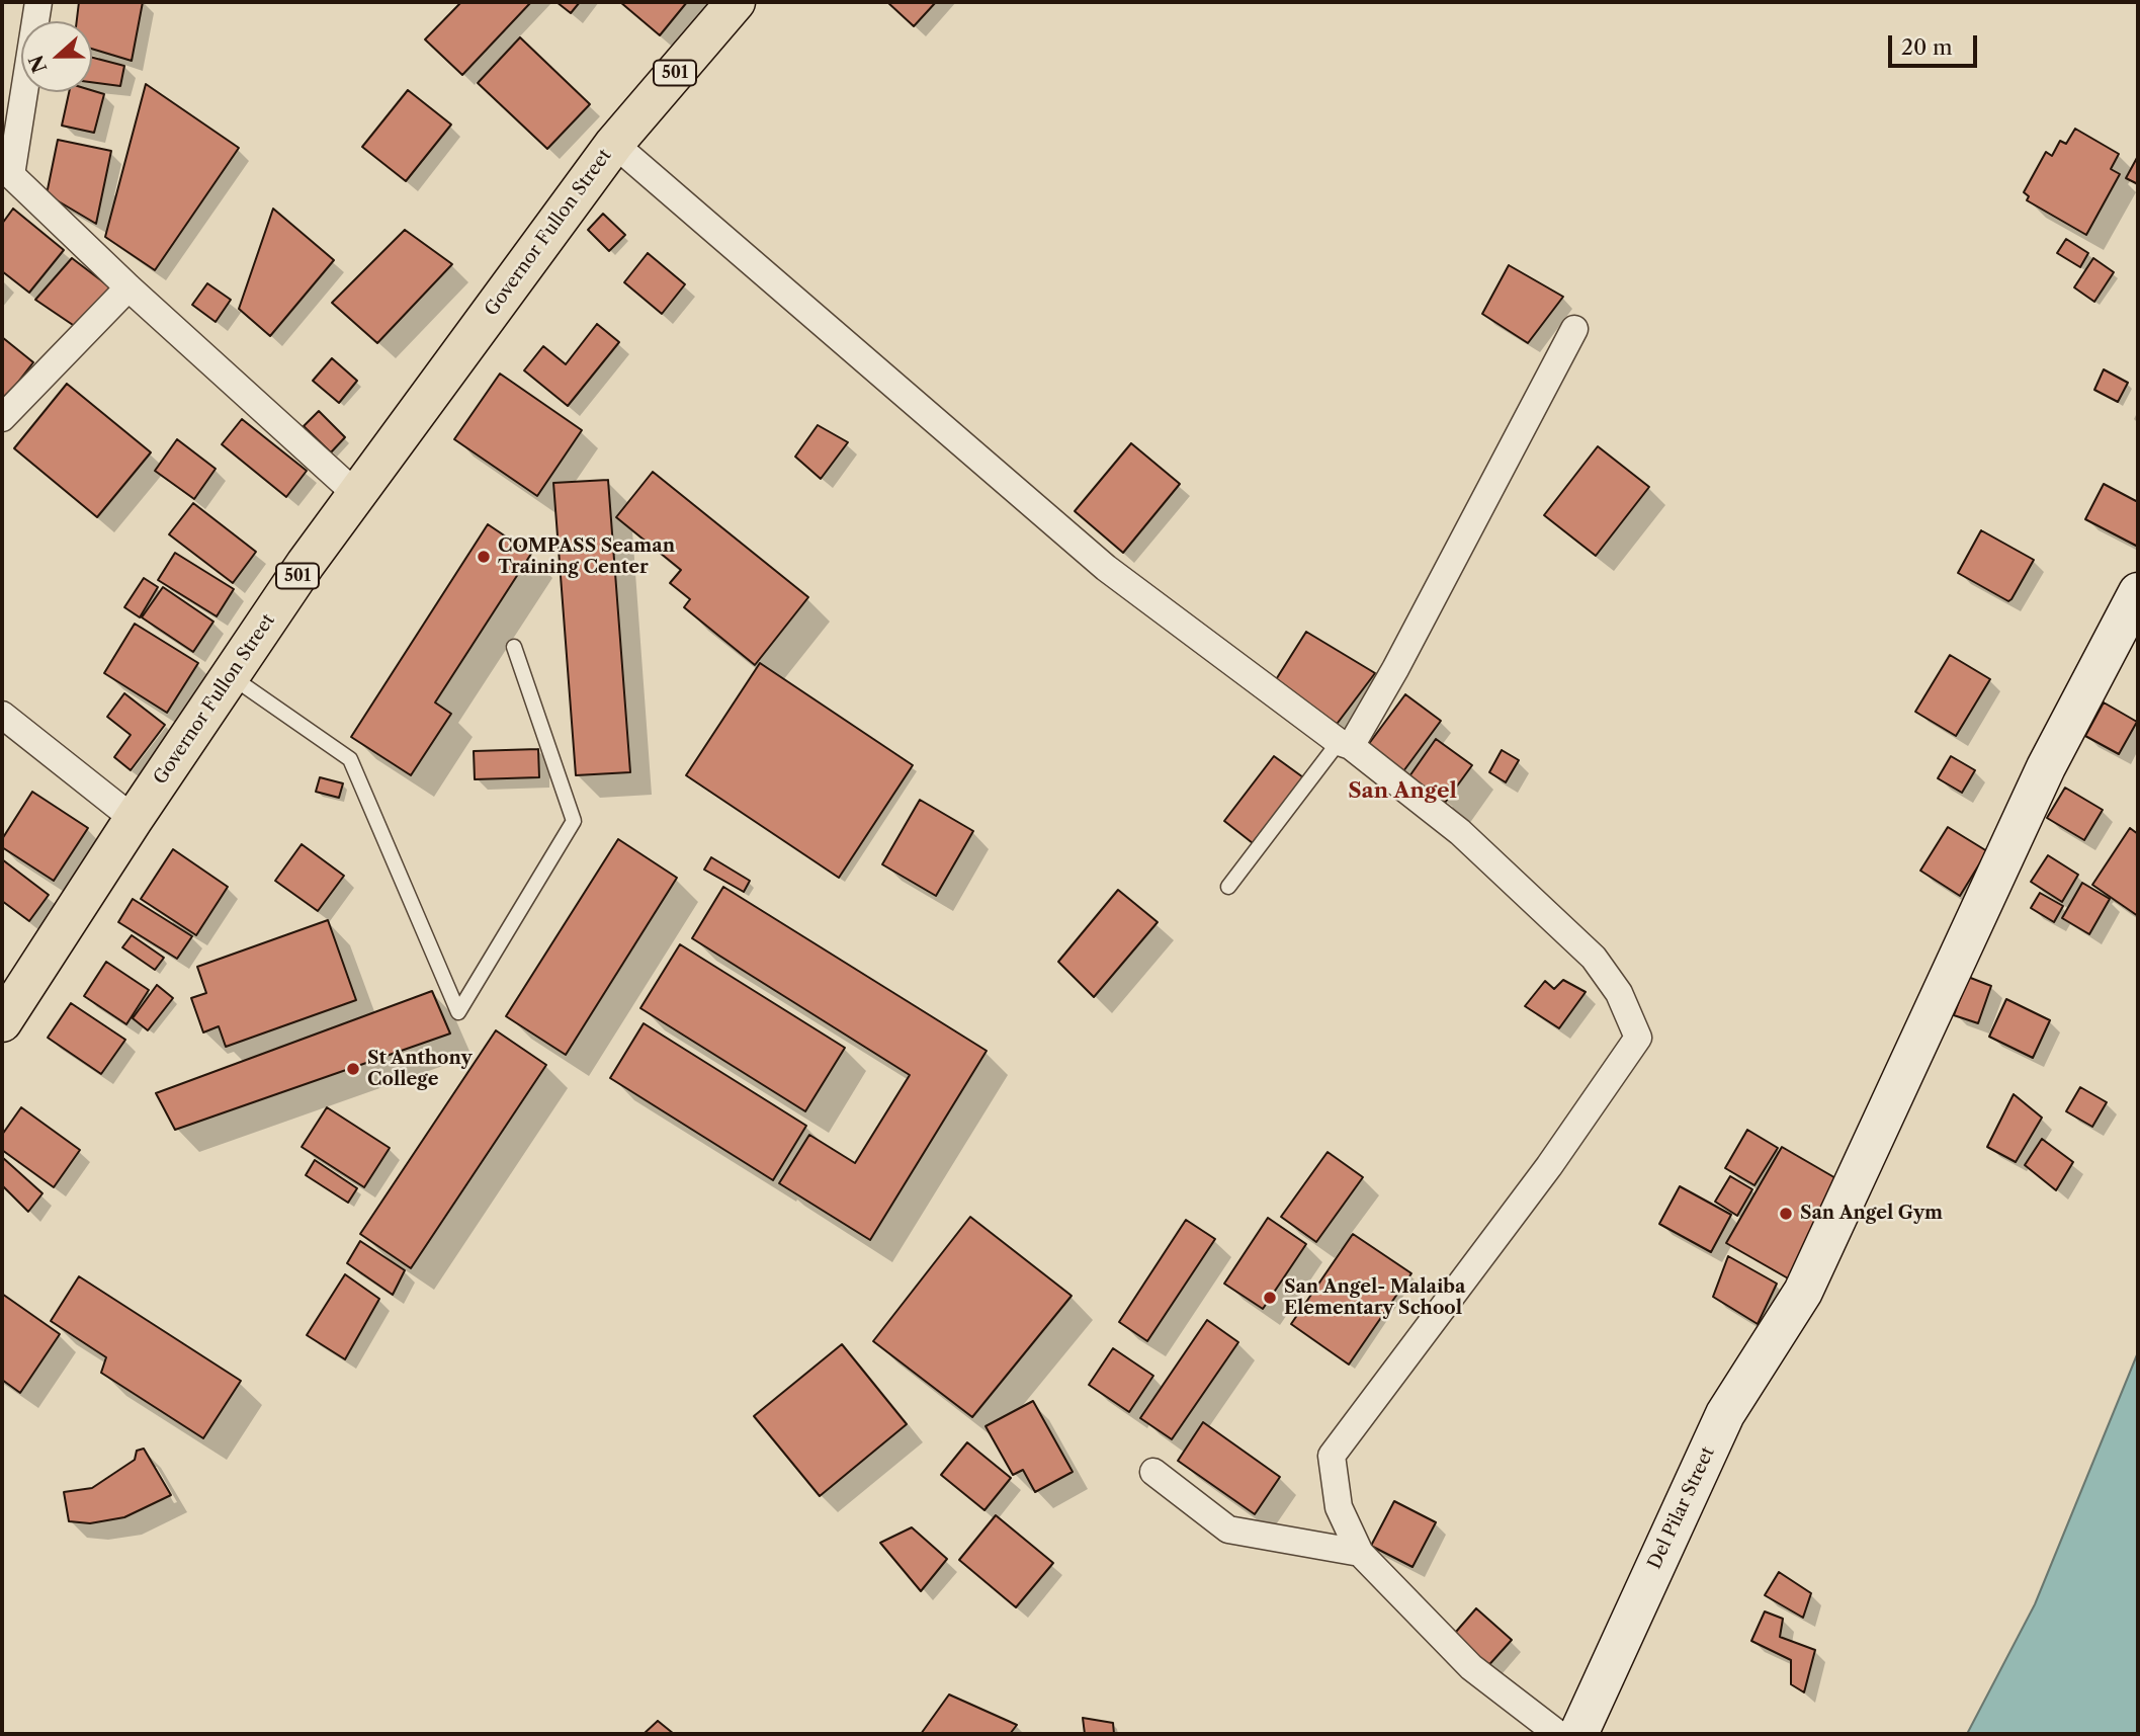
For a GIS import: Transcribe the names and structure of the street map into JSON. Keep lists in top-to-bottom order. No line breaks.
{"streets":{"main road":["501","Governor Fullon Street"],"street":["Del Pilar Street"]},"crossings":[["501","Governor Fullon Street"]],"districts":["San Angel"],"places":["COMPASS Seaman Training Center","St Anthony College","San Angel Gym","San Angel- Malaiba Elementary School"],"scale_bar":"20 m","north":"left"}
